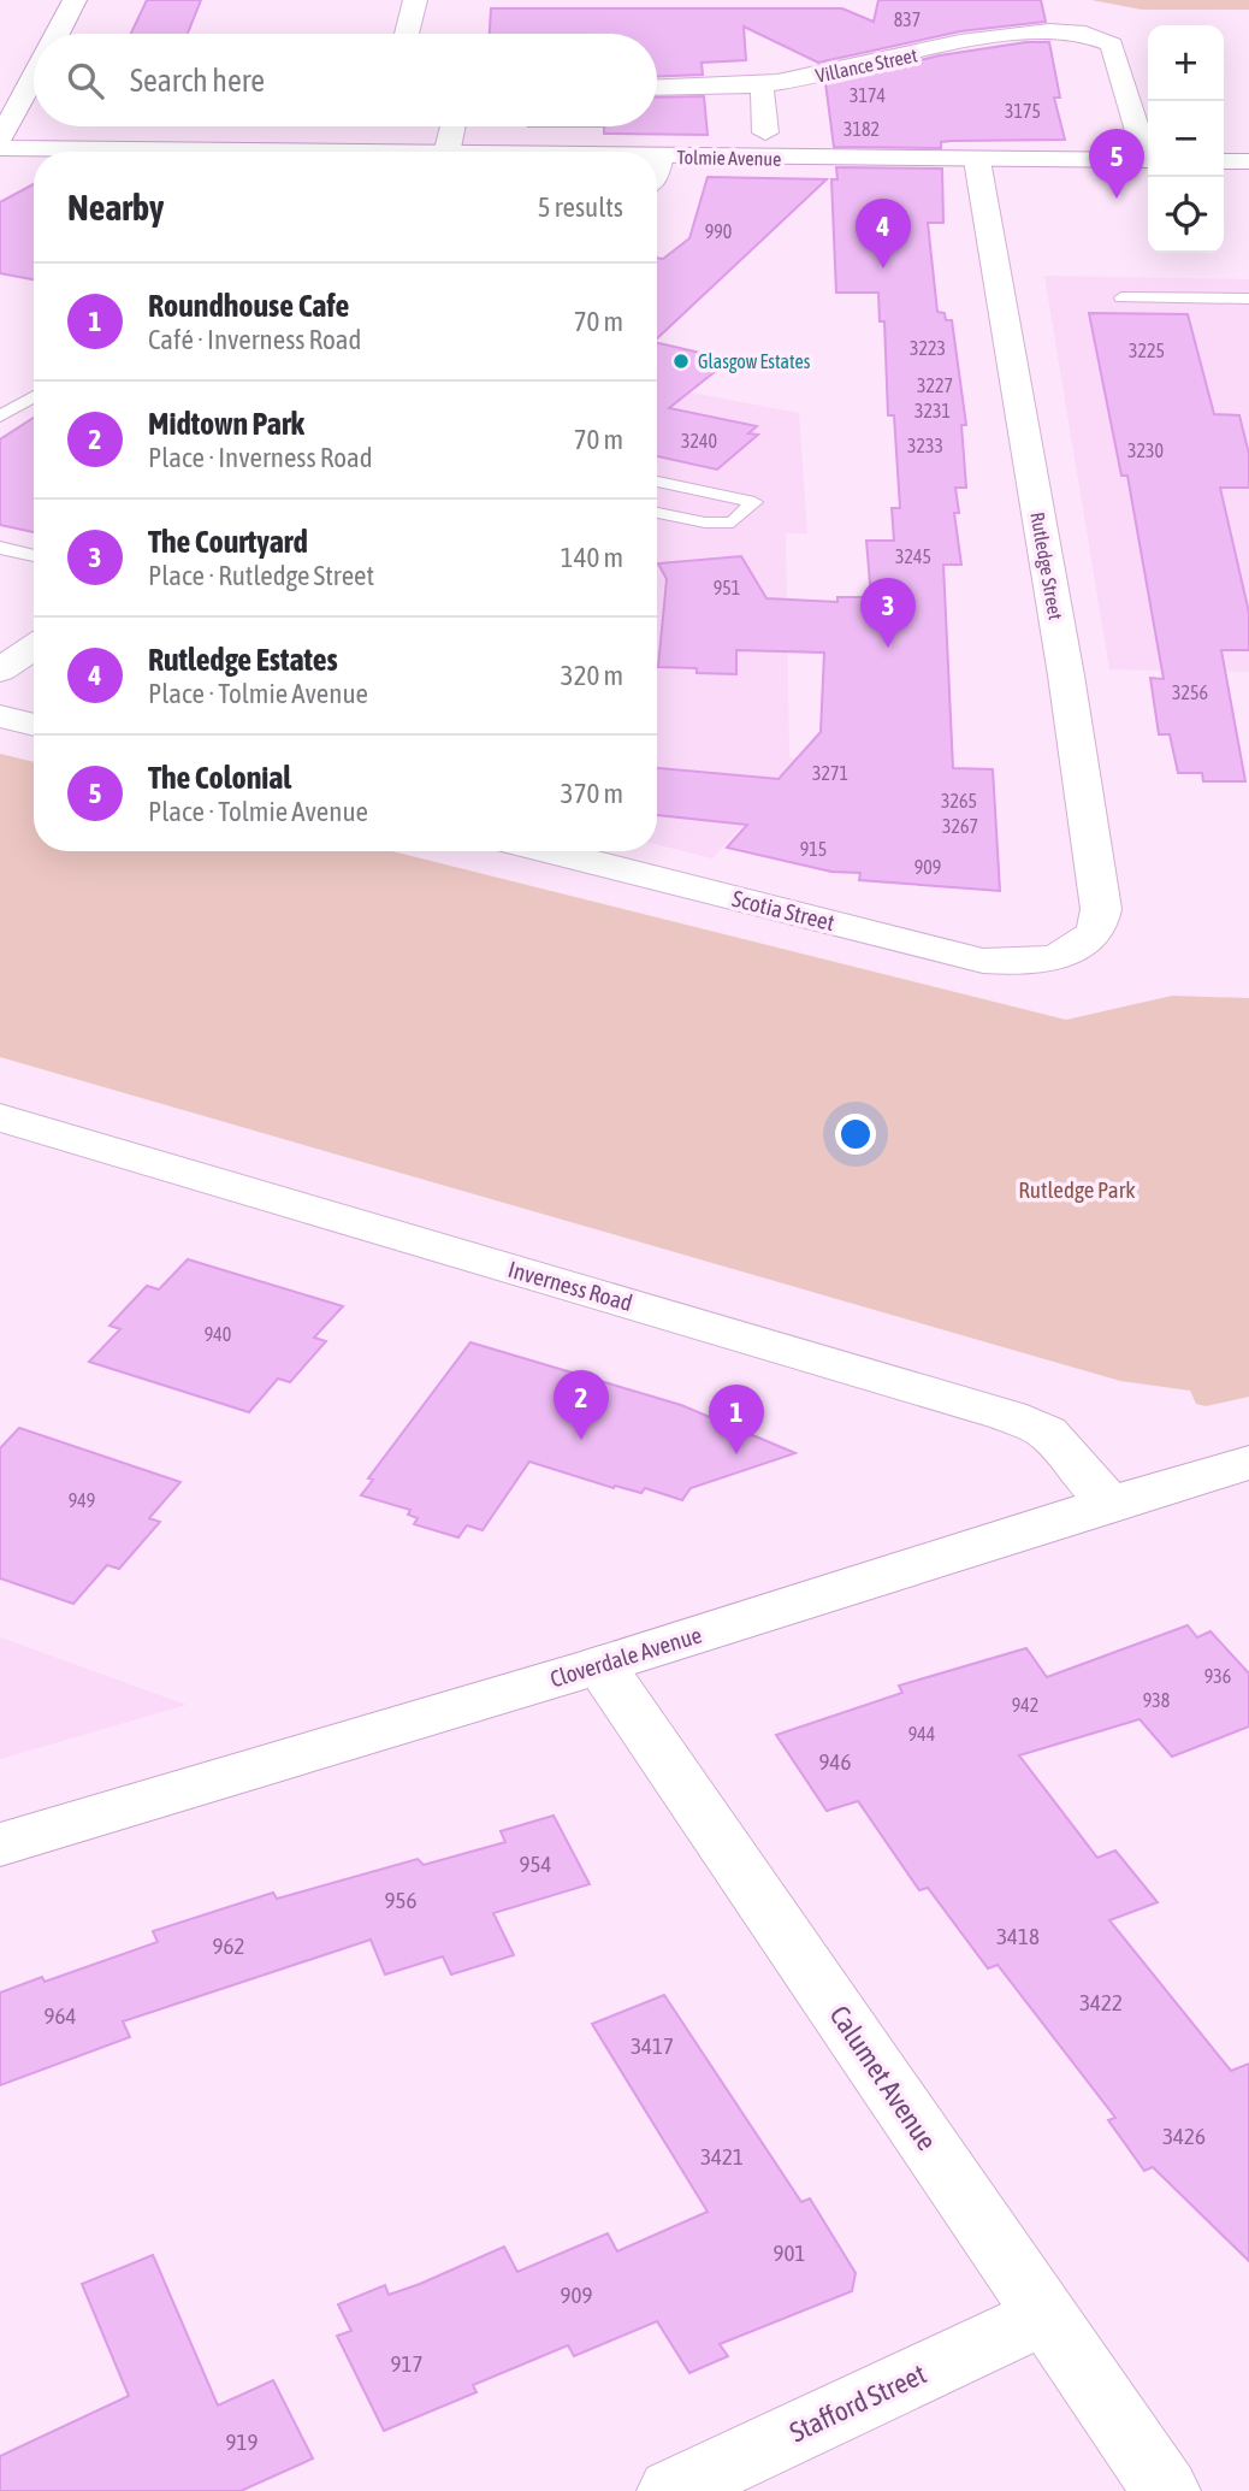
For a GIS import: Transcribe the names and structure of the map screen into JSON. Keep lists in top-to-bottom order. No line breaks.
{"streets":{"street":["Villance Street","Tolmie Avenue","Rutledge Street","Scotia Street","Inverness Road","Cloverdale Avenue","Calumet Avenue","Stafford Street"]},"crossings":[["Tolmie Avenue","Rutledge Street"],["Rutledge Street","Scotia Street"],["Inverness Road","Cloverdale Avenue"],["Cloverdale Avenue","Calumet Avenue"],["Calumet Avenue","Stafford Street"]],"parks":["Rutledge Park"],"places":["Glasgow Estates"],"house_numbers":["837","3174","3175","3182","990","3223","3225","3227","3231","3240","3233","3230","3245","951","3256","3271","3265","3267","915","909","940","949","936","938","942","944","946","954","956","3418","962","3422","964","3417","3426","3421","901","909","917","919"],"page":{"map_buttons":["+","−"],"search":"Search here","pins":["5","4","3","2","1"],"heading":["Nearby","5 results"],"list":[{"mark":"1","name":"Roundhouse Cafe","note":"Café · Inverness Road","value":"70 m"},{"mark":"2","name":"Midtown Park","note":"Place · Inverness Road","value":"70 m"},{"mark":"3","name":"The Courtyard","note":"Place · Rutledge Street","value":"140 m"},{"mark":"4","name":"Rutledge Estates","note":"Place · Tolmie Avenue","value":"320 m"},{"mark":"5","name":"The Colonial","note":"Place · Tolmie Avenue","value":"370 m"}]}}
